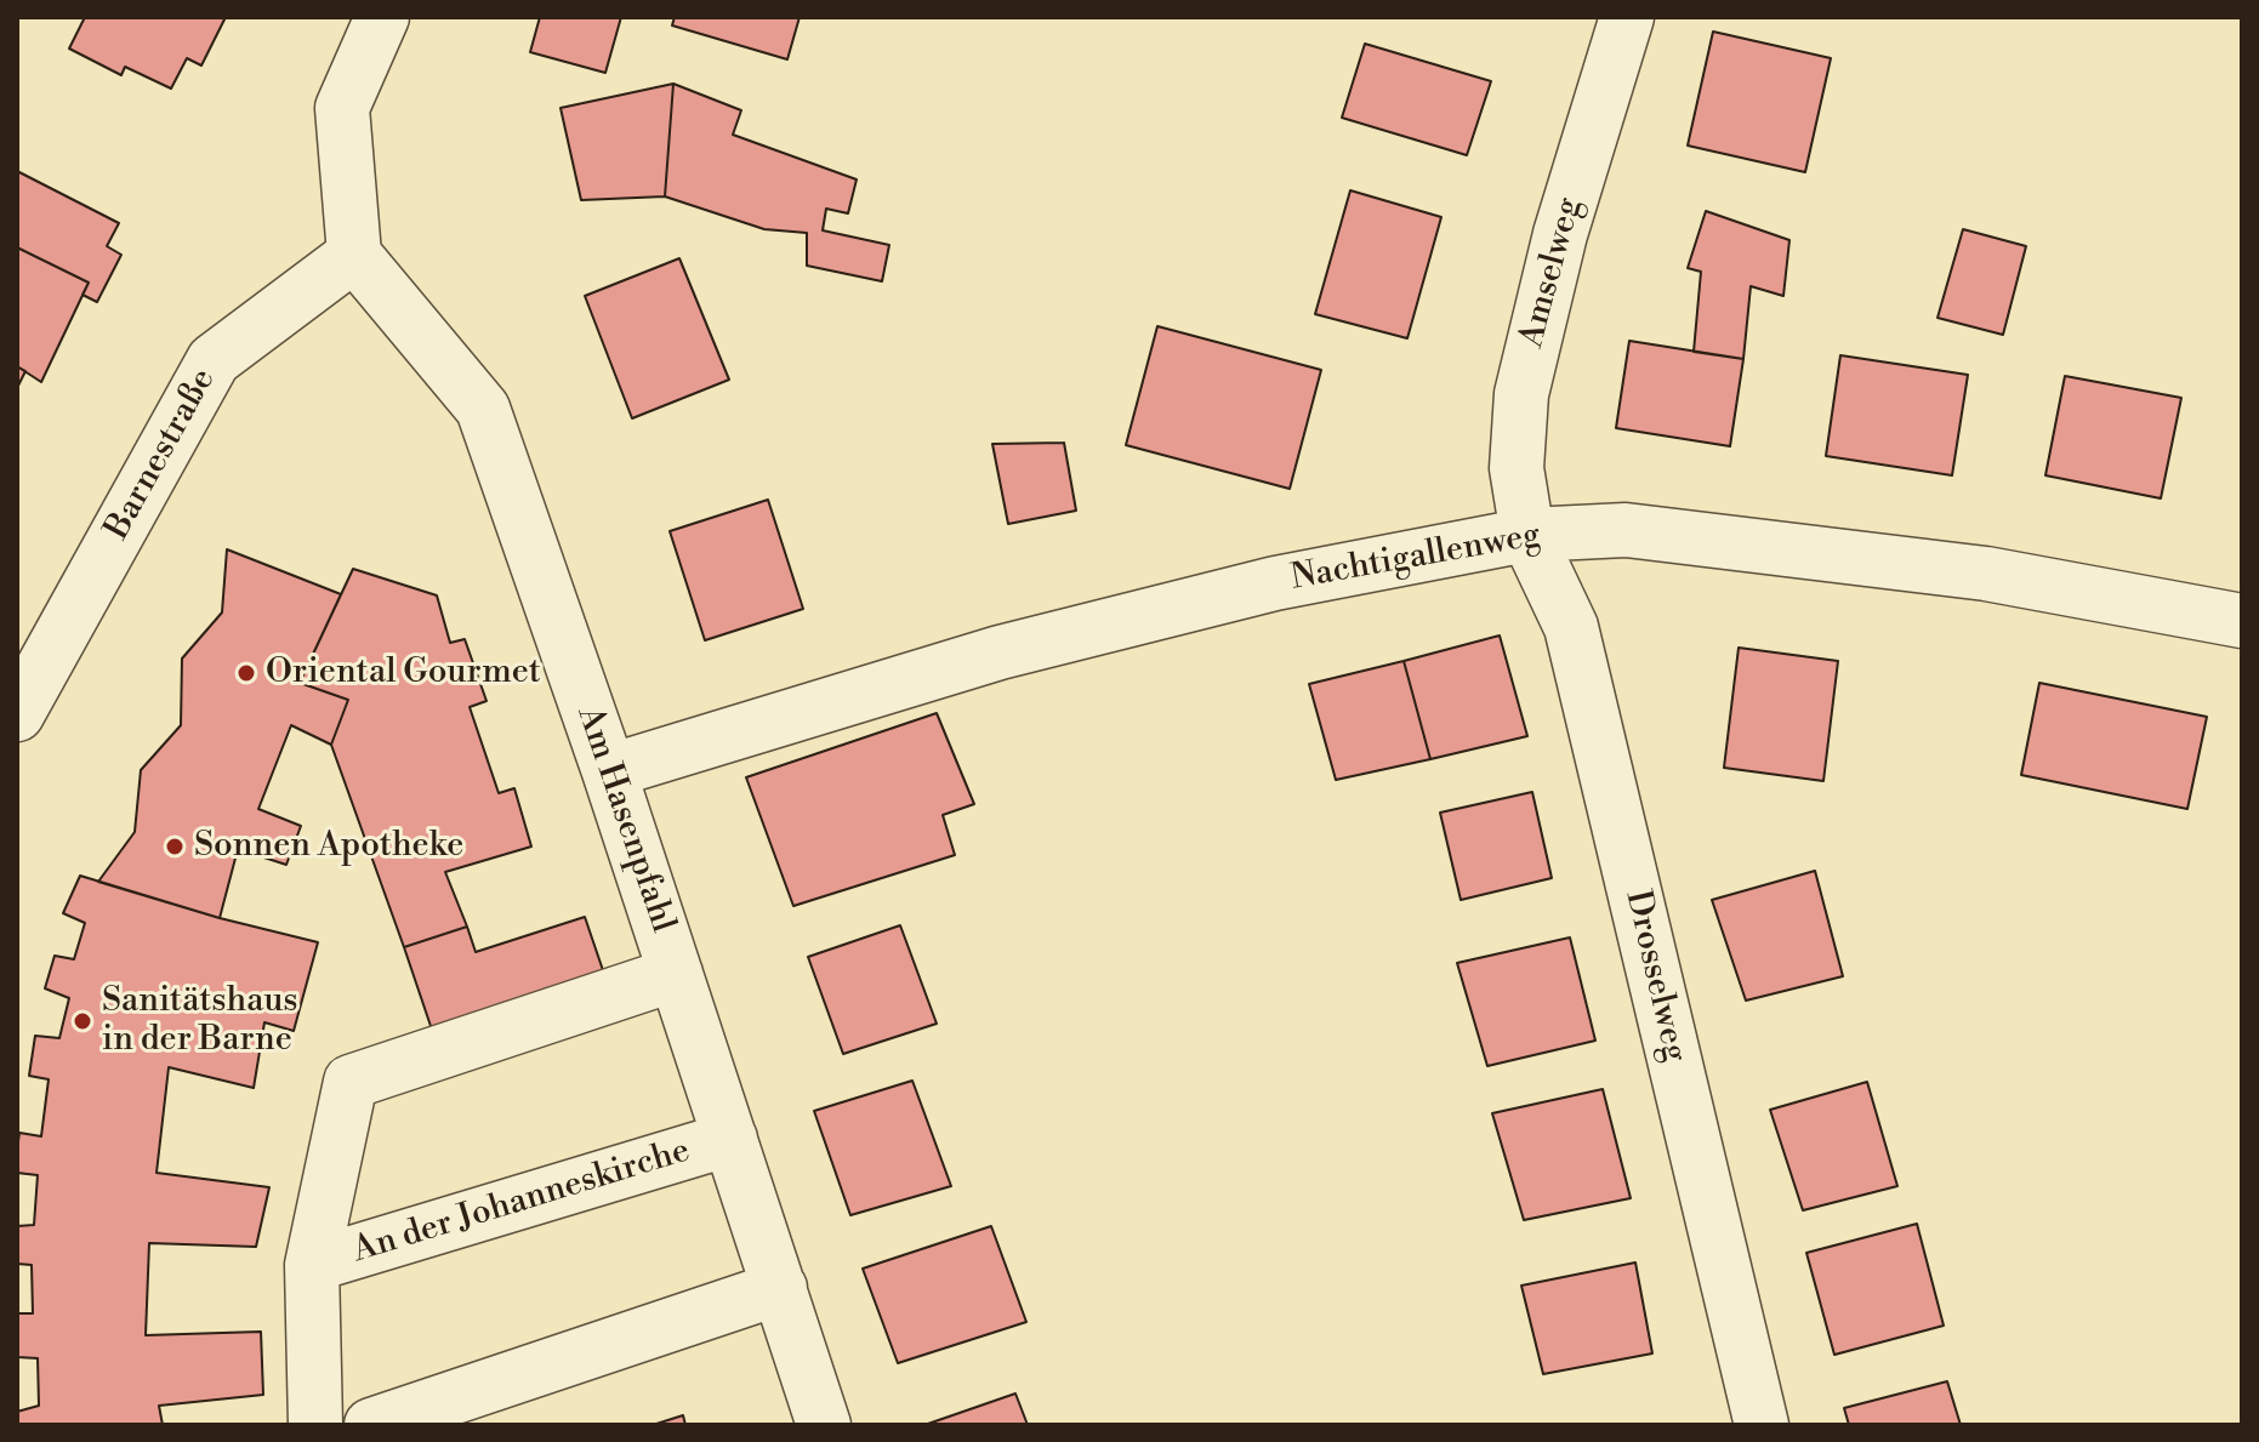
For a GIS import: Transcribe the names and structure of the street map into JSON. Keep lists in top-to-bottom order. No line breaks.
{"streets":{"street":["Amselweg","Barnestraße","Nachtigallenweg","Am Hasenpfahl","Drosselweg","An der Johanneskirche"]},"crossings":[["Amselweg","Nachtigallenweg"],["Amselweg","Drosselweg"],["Barnestraße","Am Hasenpfahl"],["Nachtigallenweg","Am Hasenpfahl"],["Nachtigallenweg","Drosselweg"],["Am Hasenpfahl","An der Johanneskirche"]],"places":["Oriental Gourmet","Sonnen Apotheke","Sanitätshaus in der Barne"]}
